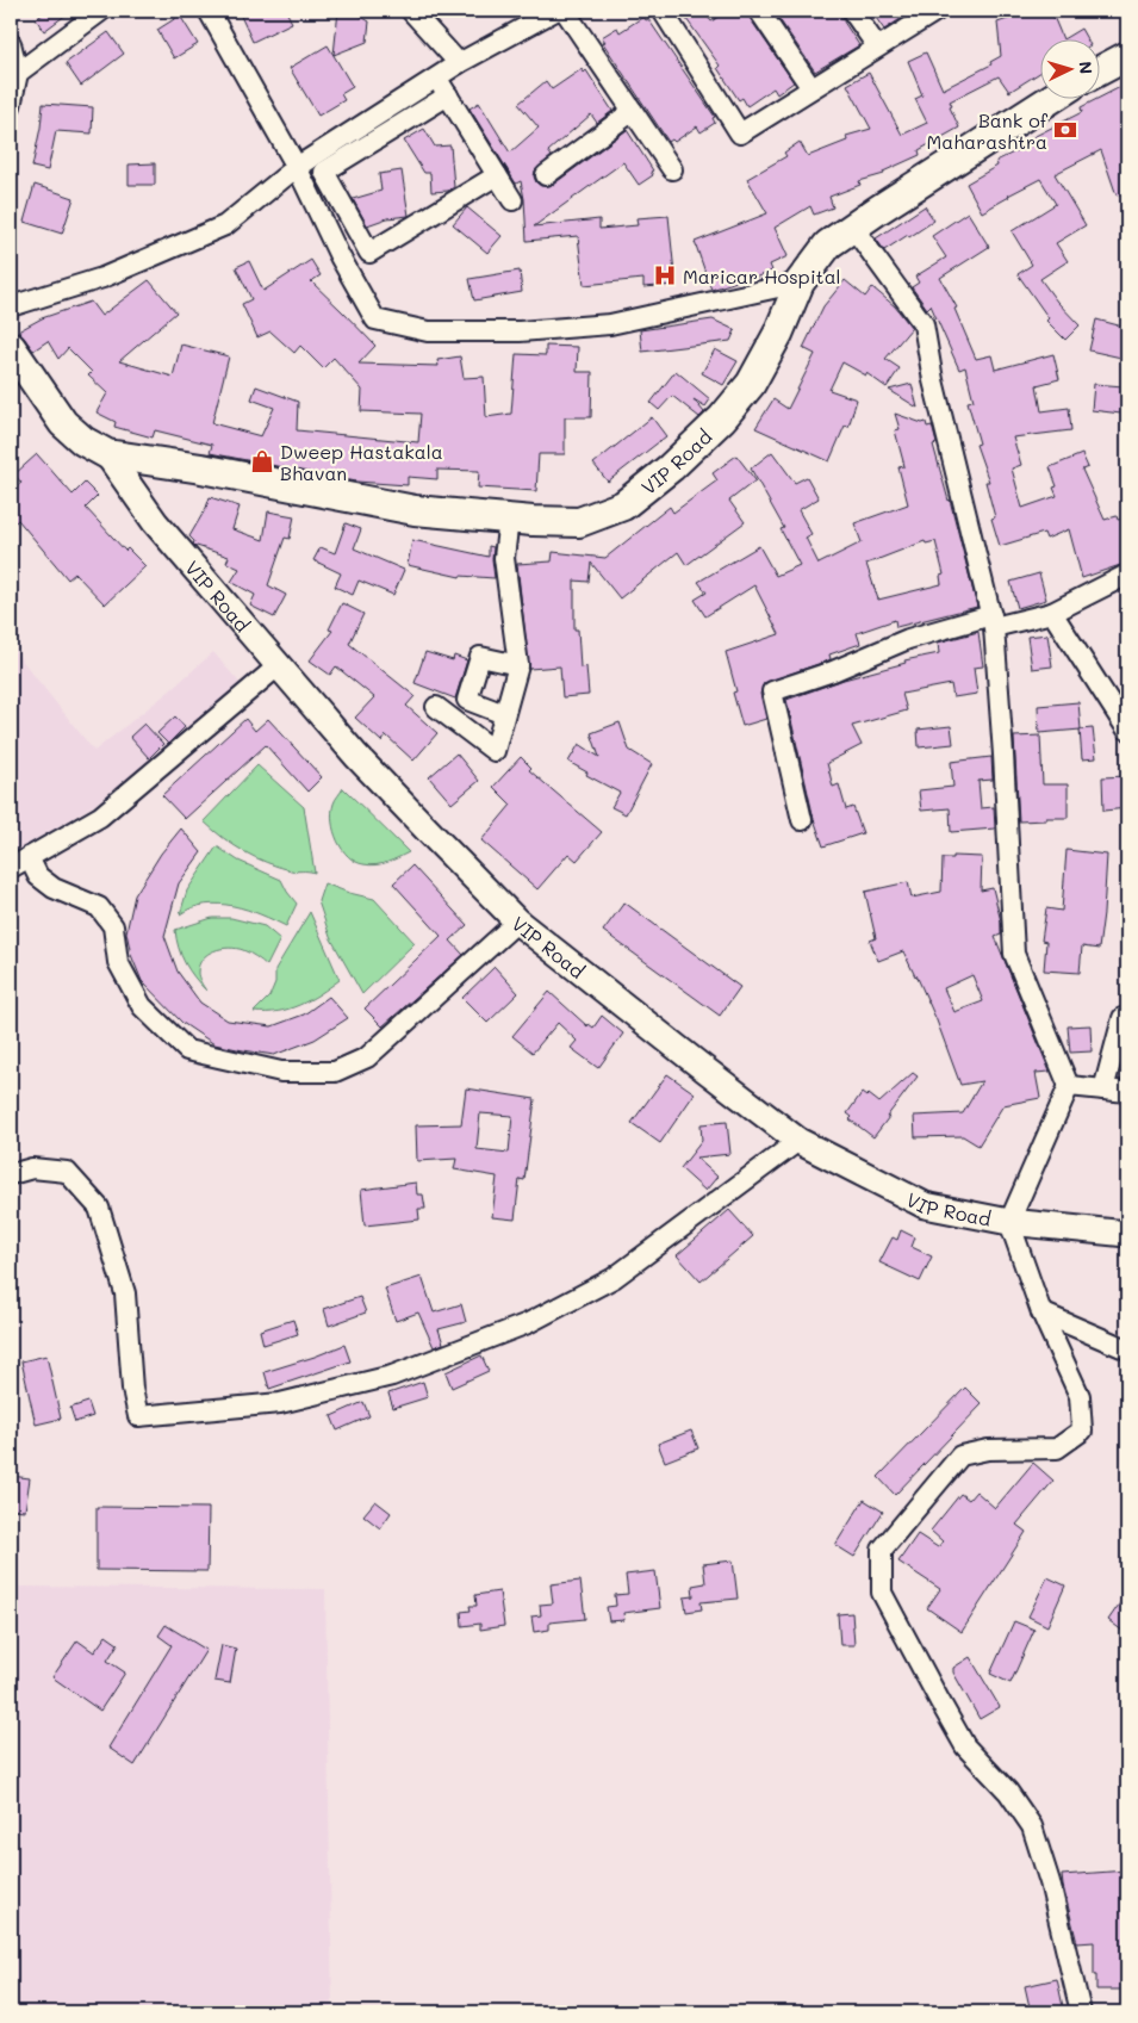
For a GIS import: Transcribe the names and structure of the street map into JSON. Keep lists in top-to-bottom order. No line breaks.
{"streets":{"highway":["VIP Road"]},"places":{"bank":["Bank of Maharashtra"],"hospital":["Maricar Hospital"],"shop":["Dweep Hastakala Bhavan"]},"north":"right"}
